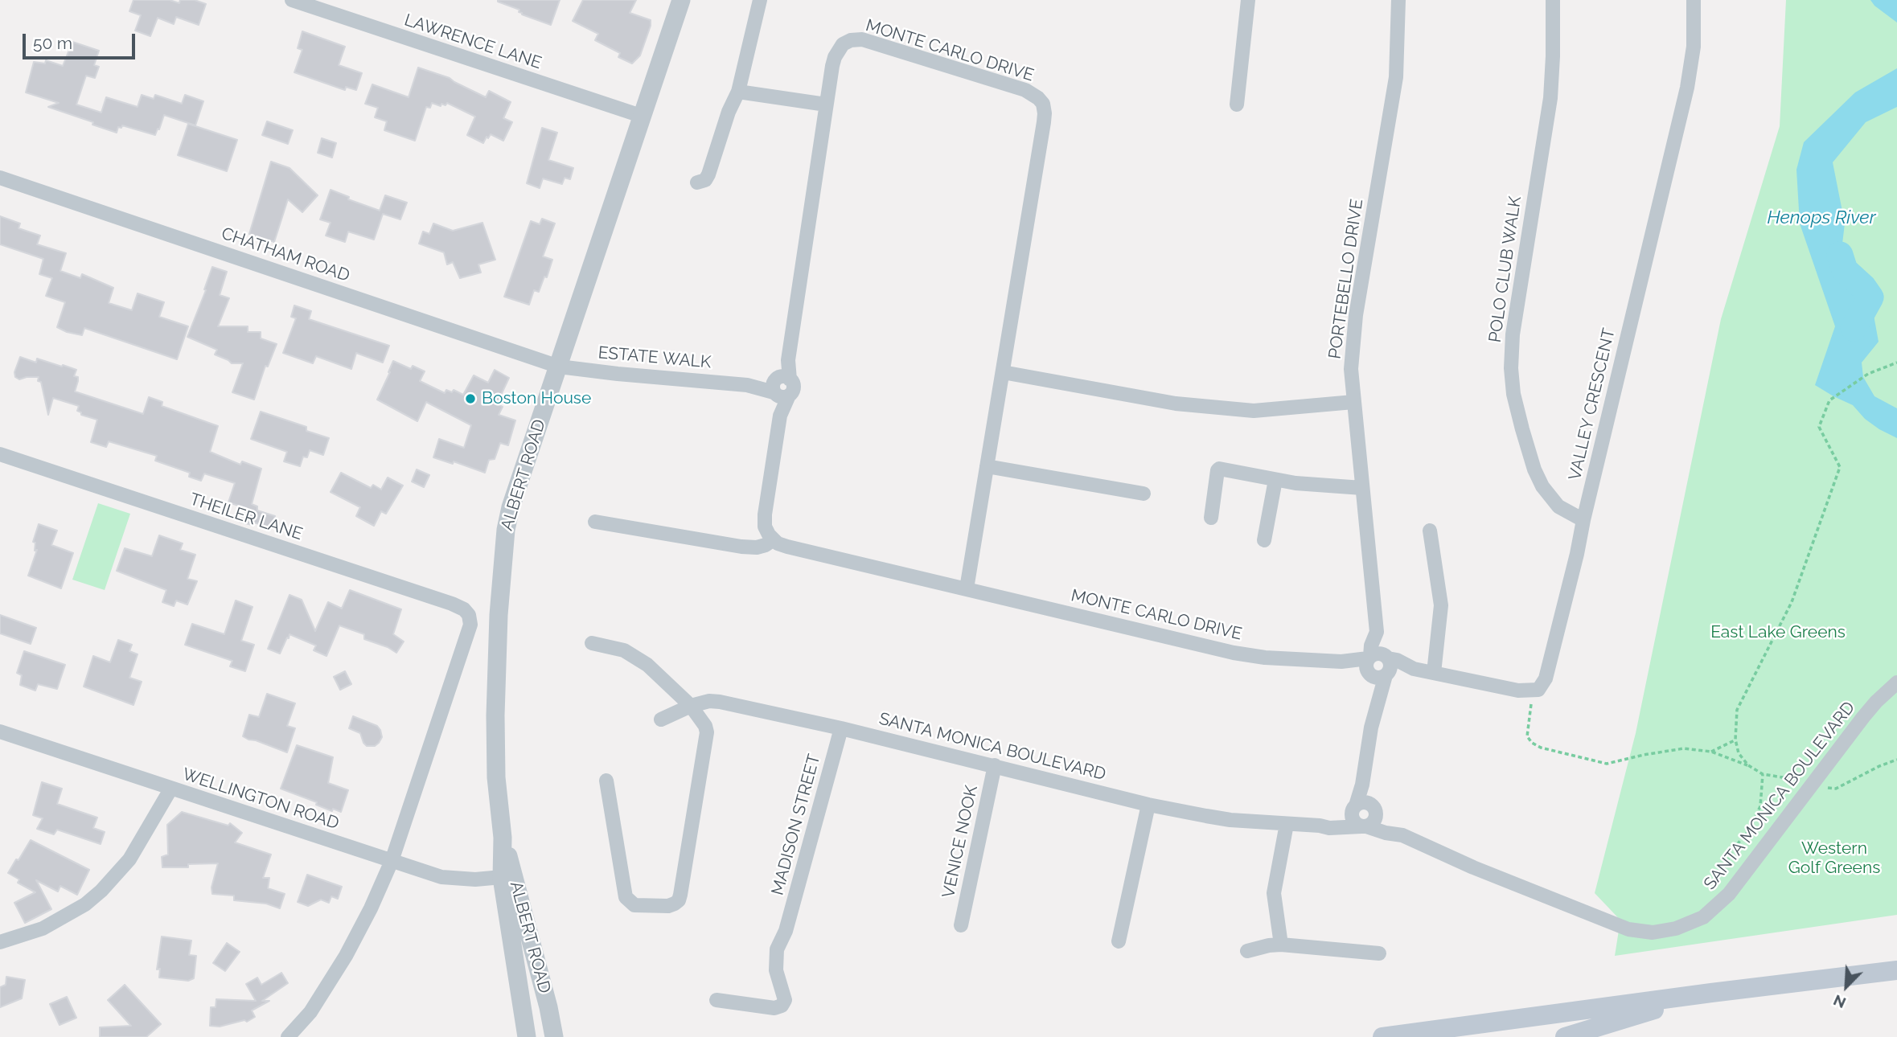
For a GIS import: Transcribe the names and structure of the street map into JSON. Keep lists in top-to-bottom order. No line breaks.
{"streets":{"street":["LAWRENCE LANE","MONTE CARLO DRIVE","CHATHAM ROAD","POLO CLUB WALK","PORTEBELLO DRIVE","ESTATE WALK","VALLEY CRESCENT","ALBERT ROAD","THEILER LANE","SANTA MONICA BOULEVARD","WELLINGTON ROAD","MADISON STREET","VENICE NOOK"]},"crossings":[["LAWRENCE LANE","ALBERT ROAD"],["MONTE CARLO DRIVE","PORTEBELLO DRIVE"],["MONTE CARLO DRIVE","ESTATE WALK"],["CHATHAM ROAD","ESTATE WALK"],["CHATHAM ROAD","ALBERT ROAD"],["POLO CLUB WALK","VALLEY CRESCENT"],["PORTEBELLO DRIVE","SANTA MONICA BOULEVARD"],["ESTATE WALK","ALBERT ROAD"],["ALBERT ROAD","WELLINGTON ROAD"],["THEILER LANE","WELLINGTON ROAD"],["SANTA MONICA BOULEVARD","MADISON STREET"],["SANTA MONICA BOULEVARD","VENICE NOOK"]],"water":["Henops River"],"parks":["East Lake Greens","Western Golf Greens"],"places":["Boston House"],"scale_bar":"50 m","north":"bottom left"}
